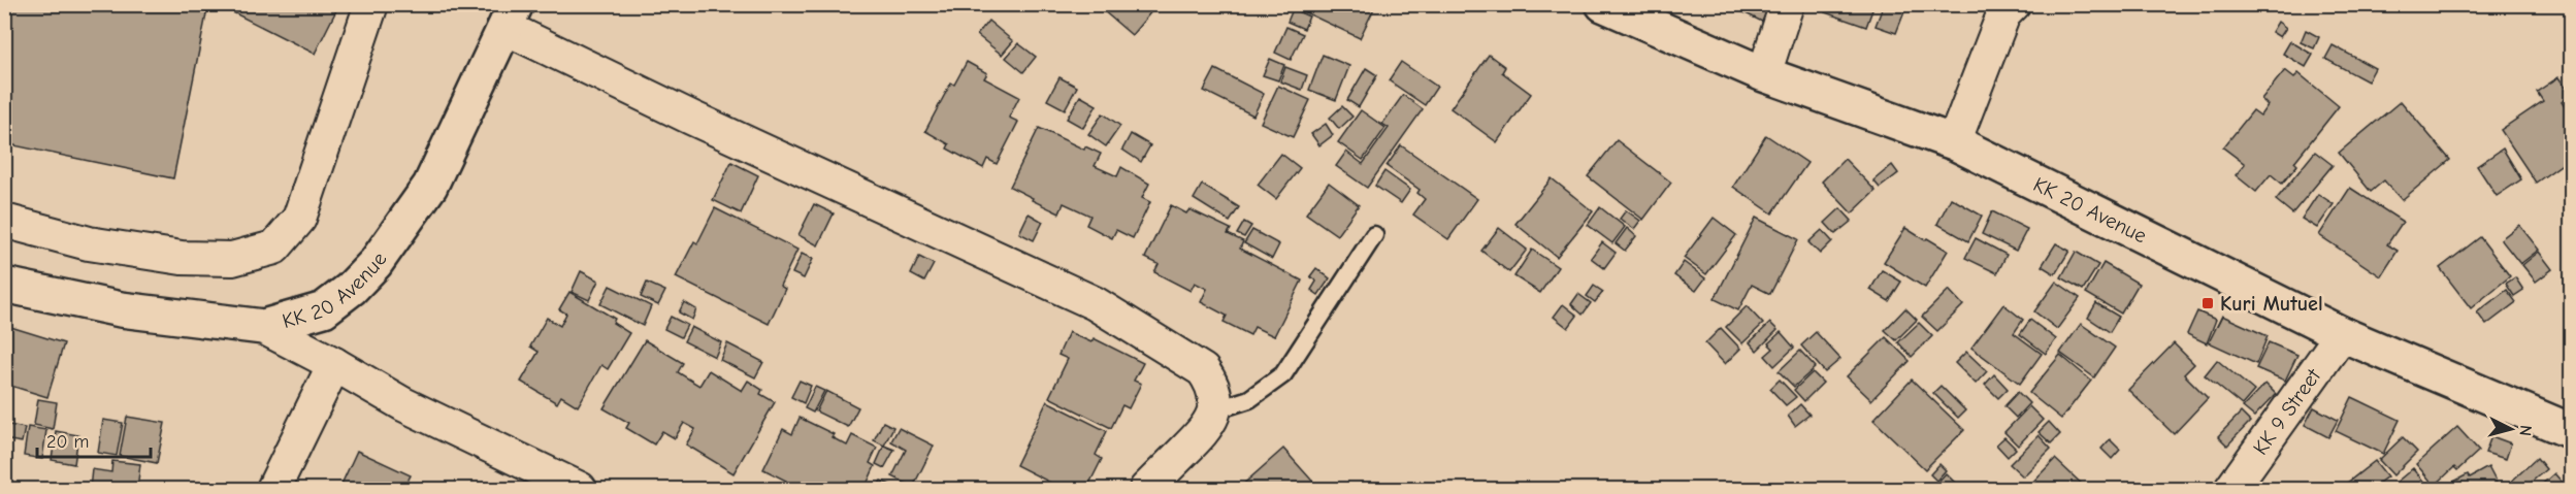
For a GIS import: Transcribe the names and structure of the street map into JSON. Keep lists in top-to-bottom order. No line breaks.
{"streets":{"main road":["KK 20 Avenue"],"street":["KK 9 Street"]},"crossings":[["KK 20 Avenue","KK 9 Street"]],"places":{"transit":["Kuri Mutuel"]},"scale_bar":"20 m","north":"right"}
